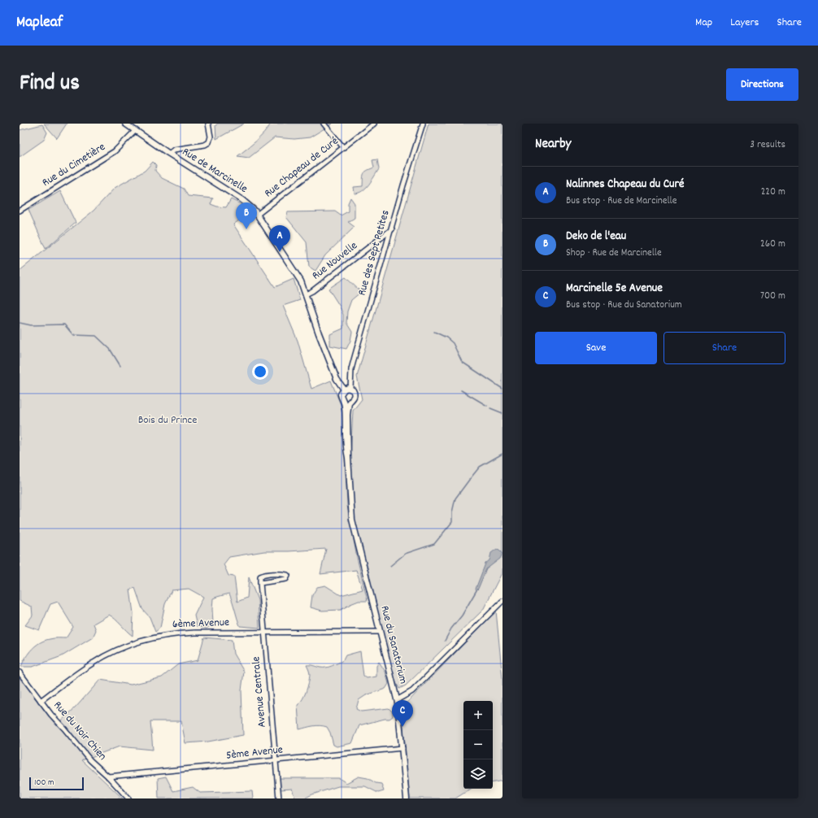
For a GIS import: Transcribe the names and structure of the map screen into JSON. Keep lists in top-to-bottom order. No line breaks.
{"streets":{"street":["Rue du Cimetière","Rue Chapeau de Curé","Rue de Marcinelle","Rue des Sept Petites","Rue Nouvelle","6ème Avenue","Rue du Sanatorium","Avenue Centrale","Rue du Noir Chien","5ème Avenue"]},"crossings":[["Rue du Cimetière","Rue de Marcinelle"],["Rue Chapeau de Curé","Rue de Marcinelle"],["Rue de Marcinelle","Rue des Sept Petites"],["Rue de Marcinelle","Rue Nouvelle"],["Rue des Sept Petites","Rue Nouvelle"],["6ème Avenue","Rue du Sanatorium"],["6ème Avenue","Avenue Centrale"],["6ème Avenue","Rue du Noir Chien"],["Rue du Sanatorium","5ème Avenue"],["Avenue Centrale","5ème Avenue"],["Rue du Noir Chien","5ème Avenue"]],"parks":["Bois du Prince"],"scale_bar":"100 m","page":{"header":"Mapleaf","nav":["Map","Layers","Share"],"title":"Find us","buttons":["Directions",["Save","Share"]],"heading":["Nearby","3 results"],"list":[{"mark":"A","name":"Nalinnes Chapeau du Curé","note":"Bus stop · Rue de Marcinelle","value":"220 m"},{"mark":"B","name":"Deko de l'eau","note":"Shop · Rue de Marcinelle","value":"260 m"},{"mark":"C","name":"Marcinelle 5e Avenue","note":"Bus stop · Rue du Sanatorium","value":"700 m"}],"pins":["B","A","C"],"map_buttons":["+","−"],"scale":"100 m"}}
